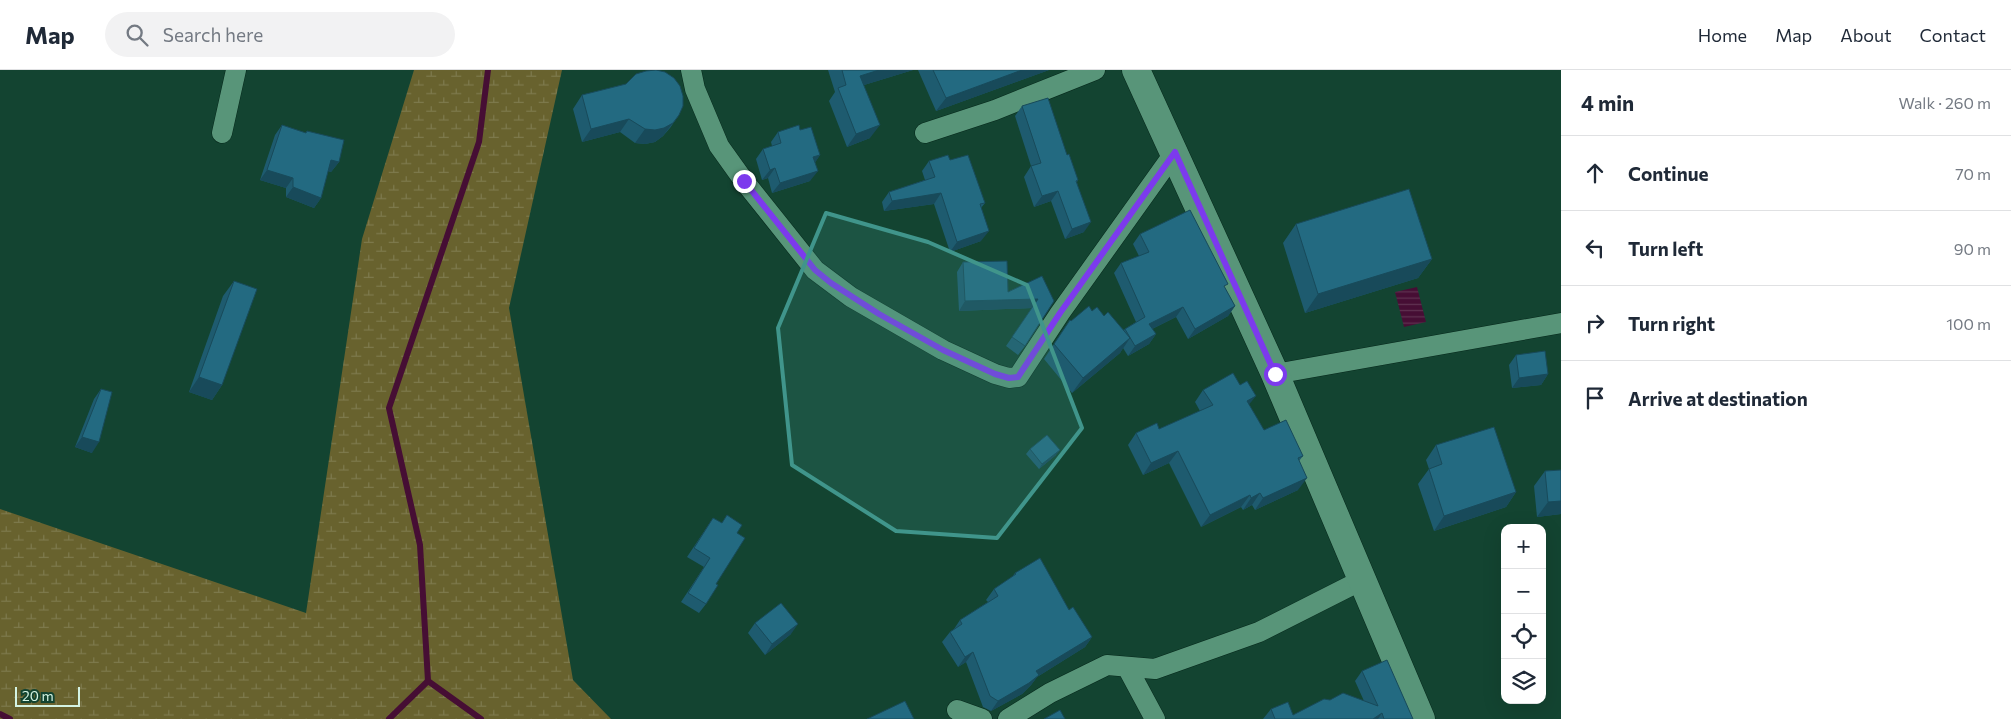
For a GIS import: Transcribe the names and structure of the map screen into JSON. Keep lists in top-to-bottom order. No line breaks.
{"scale_bar":"20 m","page":{"header":"Map","search":"Search here","nav":["Home","Map","About","Contact"],"heading":["4 min","Walk · 260 m"],"list":[["Continue","70 m"],["Turn left","90 m"],["Turn right","100 m"],"Arrive at destination"],"map_buttons":["+","−"],"scale":"20 m"}}
